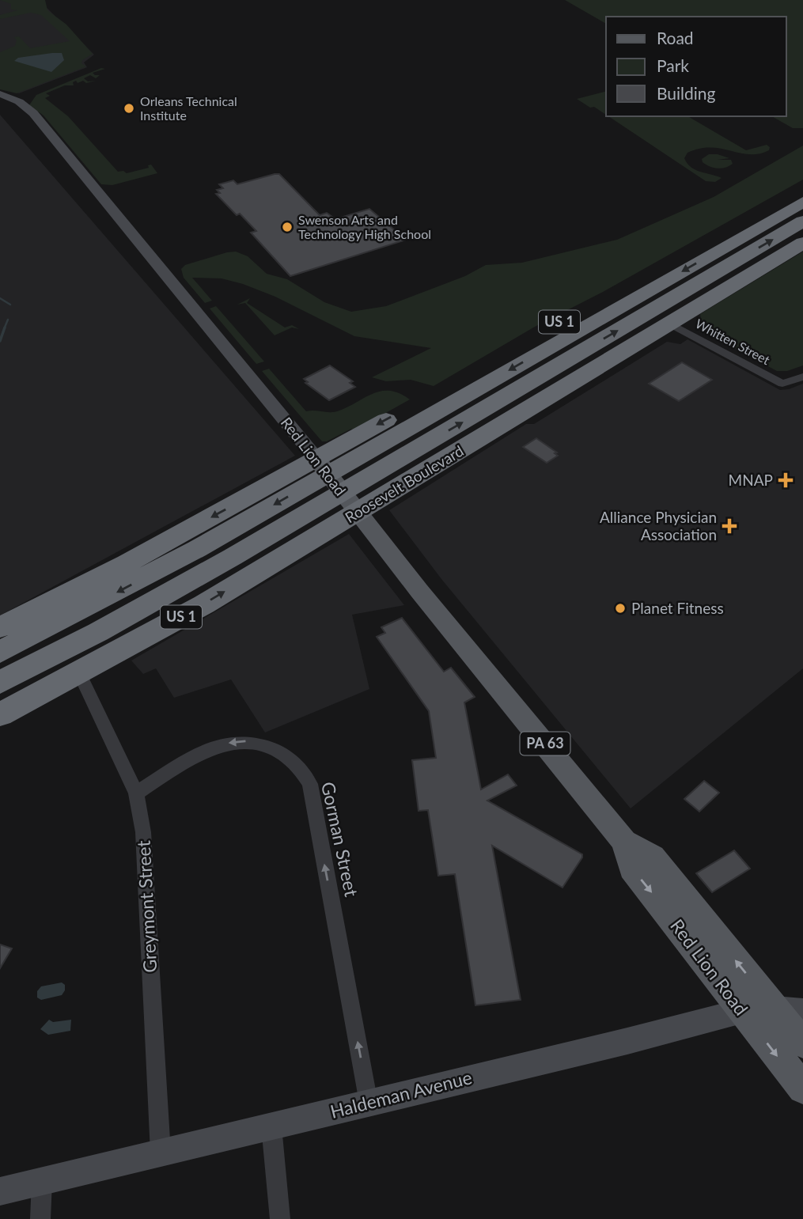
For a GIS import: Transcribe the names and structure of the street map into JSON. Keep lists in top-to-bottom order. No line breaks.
{"streets":{"highway":["US 1","Roosevelt Boulevard"],"main road":["Red Lion Road","PA 63"],"street":["Whitten Street","Gorman Street","Greymont Street","Haldeman Avenue"]},"crossings":[["Whitten Street","Roosevelt Boulevard"],["Red Lion Road","Roosevelt Boulevard"],["Red Lion Road","Haldeman Avenue"],["Roosevelt Boulevard","Greymont Street"],["Gorman Street","Greymont Street"],["Gorman Street","Haldeman Avenue"],["Greymont Street","Haldeman Avenue"]],"places":{"other":["Orleans Technical Institute","Swenson Arts and Technology High School","Planet Fitness"],"health":["MNAP","Alliance Physician Association"]},"legend":["Road","Park","Building"]}
